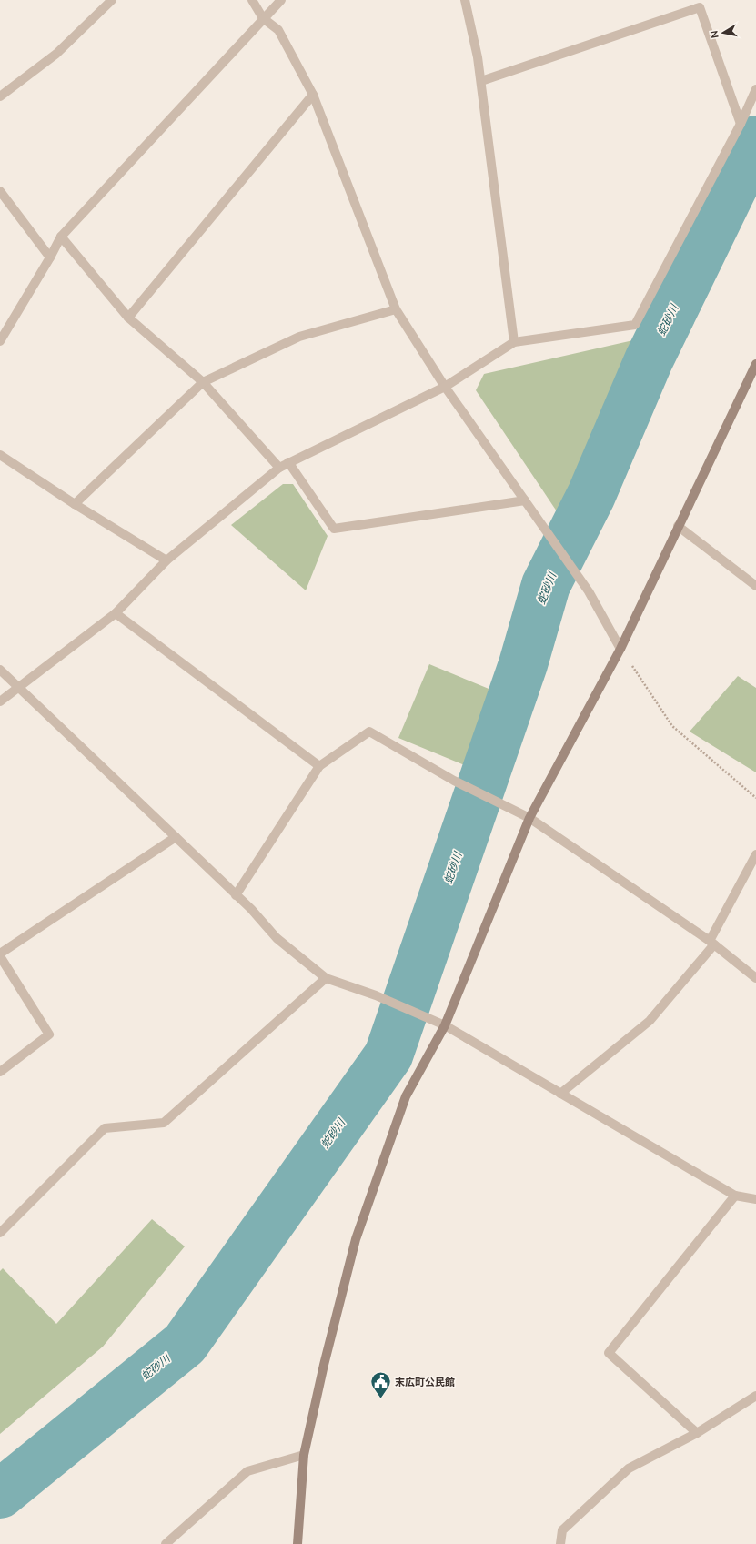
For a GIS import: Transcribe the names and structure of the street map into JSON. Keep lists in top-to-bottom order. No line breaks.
{"water":["蛇砂川"],"places":{"public building":["末広町公民館"]},"north":"left"}
